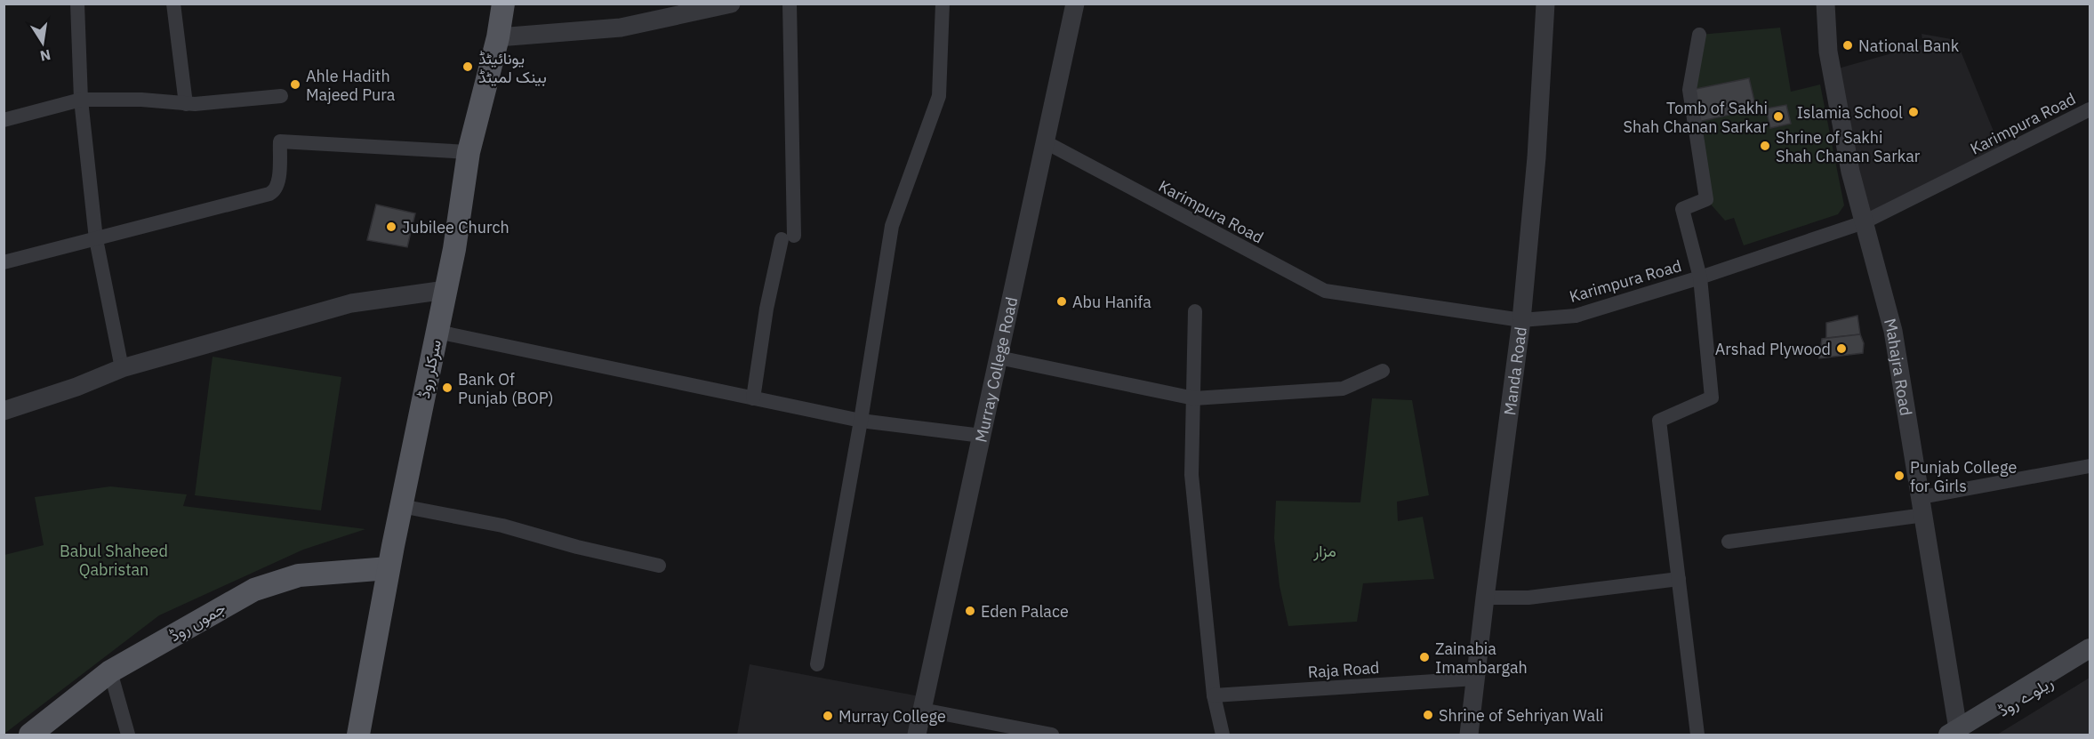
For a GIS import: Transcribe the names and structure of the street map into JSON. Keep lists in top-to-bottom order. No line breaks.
{"streets":{"main road":["سرکلر روڈ","جموں روڈ","ریلوے روڈ"],"street":["Karimpura Road","Mahajra Road","Murray College Road","Manda Road","Raja Road"]},"crossings":[["Karimpura Road","Mahajra Road"],["Karimpura Road","Murray College Road"],["Karimpura Road","Manda Road"],["Mahajra Road","ریلوے روڈ"],["سرکلر روڈ","جموں روڈ"],["Manda Road","Raja Road"]],"parks":["Babul Shaheed Qabristan","مزار"],"places":["National Bank","یونائیٹڈ بینک لمیٹڈ","Ahle Hadith Majeed Pura","Islamia School","Tomb of Sakhi Shah Chanan Sarkar","Shrine of Sakhi Shah Chanan Sarkar","Jubilee Church","Abu Hanifa","Arshad Plywood","Bank Of Punjab (BOP)","Punjab College for Girls","Eden Palace","Zainabia Imambargah","Shrine of Sehriyan Wali","Murray College"],"north":"bottom"}
